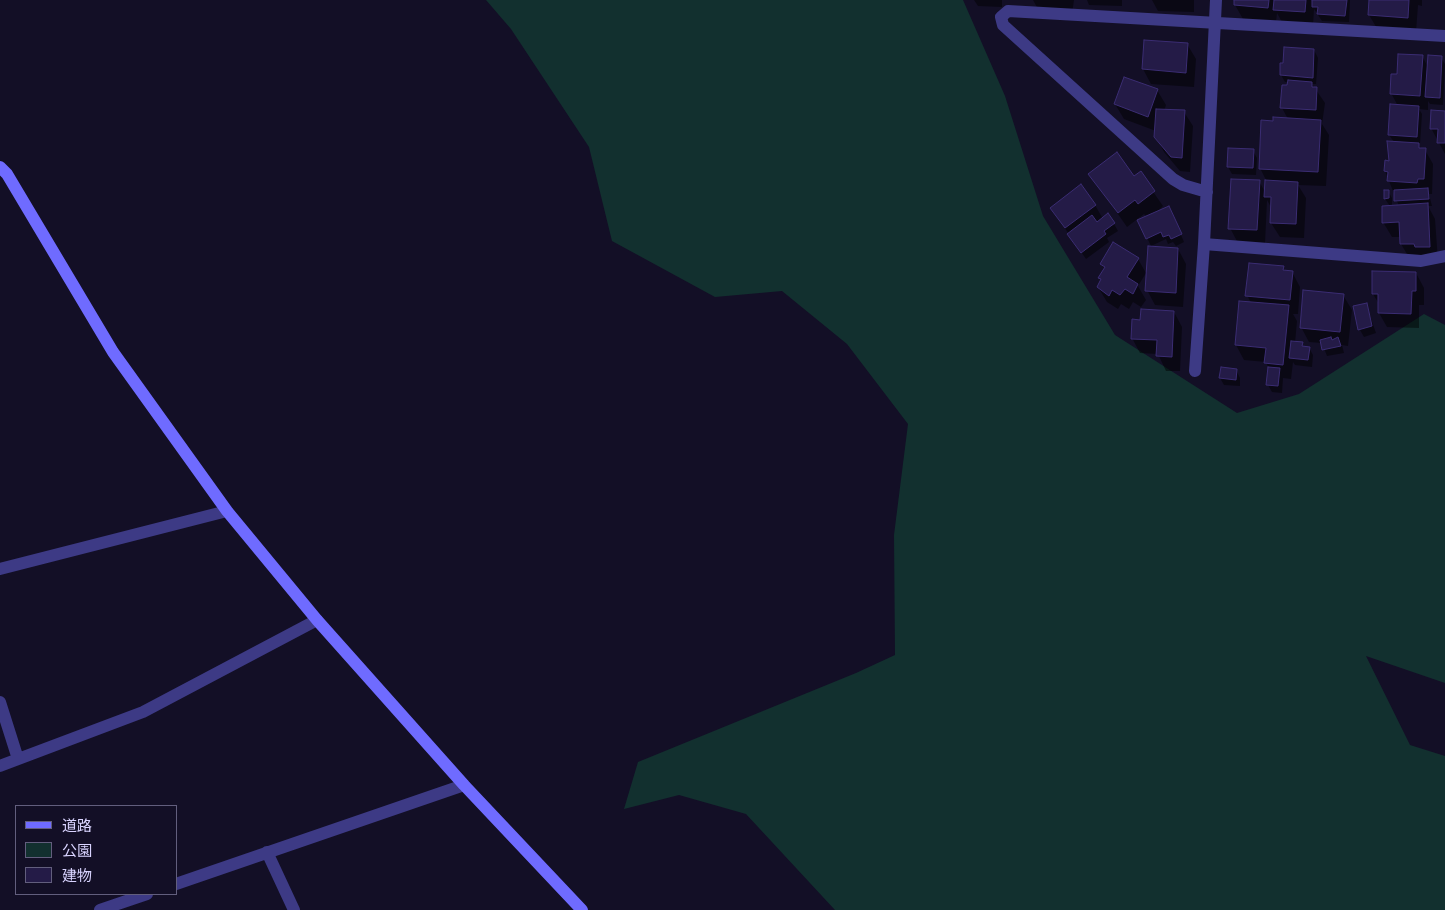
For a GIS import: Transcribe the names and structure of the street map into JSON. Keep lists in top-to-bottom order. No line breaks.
{"legend":["道路","公園","建物"]}
